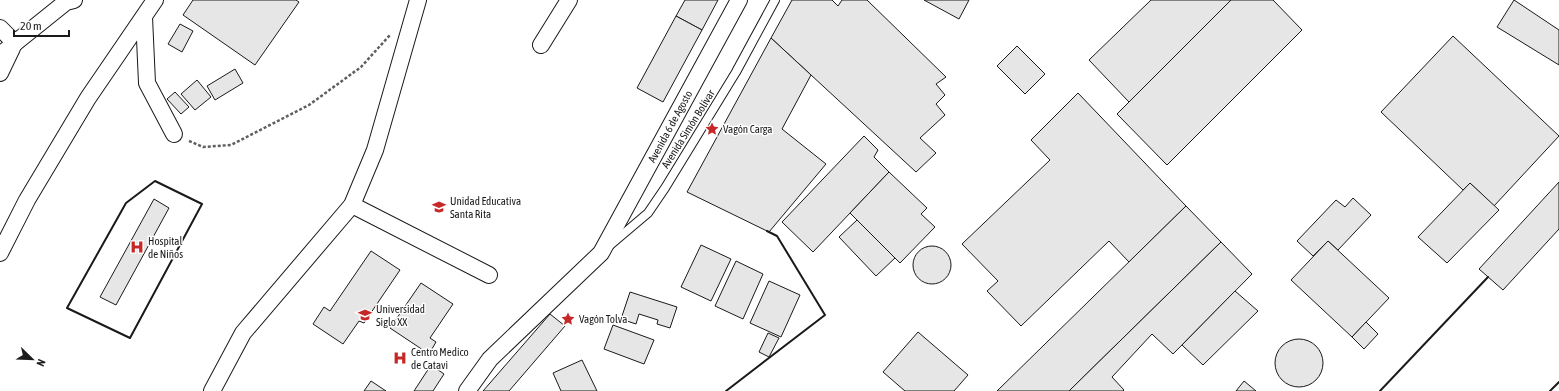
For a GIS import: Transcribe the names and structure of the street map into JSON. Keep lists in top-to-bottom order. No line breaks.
{"streets":{"street":["Avenida 6 de Agosto"],"lane":["Avenida Simón Bolívar"]},"crossings":[["Avenida 6 de Agosto","Avenida Simón Bolívar"]],"places":{"place":["Vagón Carga","Vagón Tolva"],"school or university":["Unidad Educativa Santa Rita","Universidad Siglo XX"],"hospital":["Hospital de Niños","Centro Medico de Catavi"]},"scale_bar":"20 m","north":"bottom right"}
